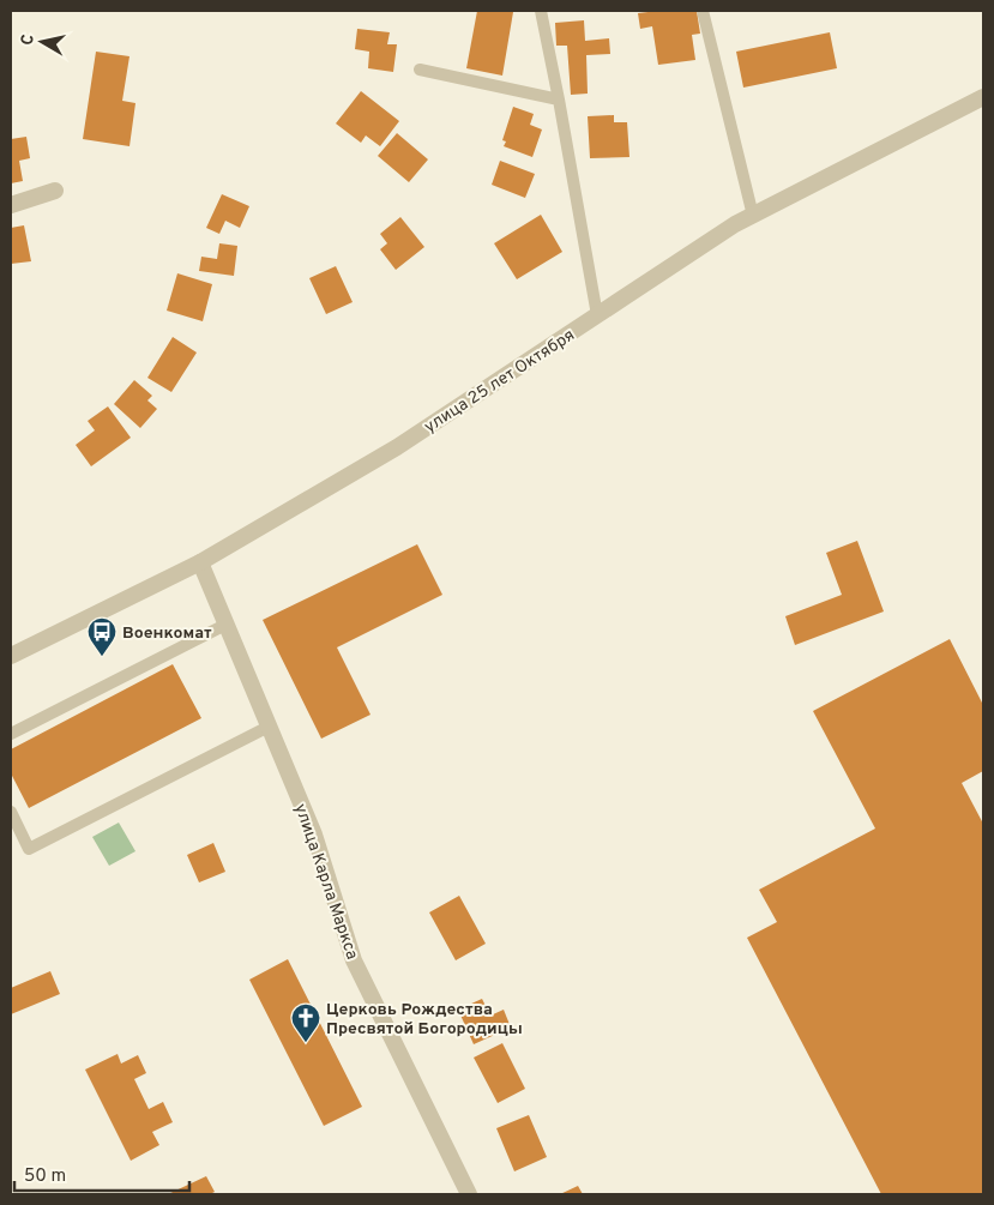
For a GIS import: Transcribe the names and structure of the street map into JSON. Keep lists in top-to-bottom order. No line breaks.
{"streets":{"street":["улица 25 лет Октября","улица Карла Маркса"]},"crossings":[["улица 25 лет Октября","улица Карла Маркса"]],"places":{"bus stop":["Военкомат"],"church":["Церковь Рождества Пресвятой Богородицы"]},"scale_bar":"50 m","north":"left"}
